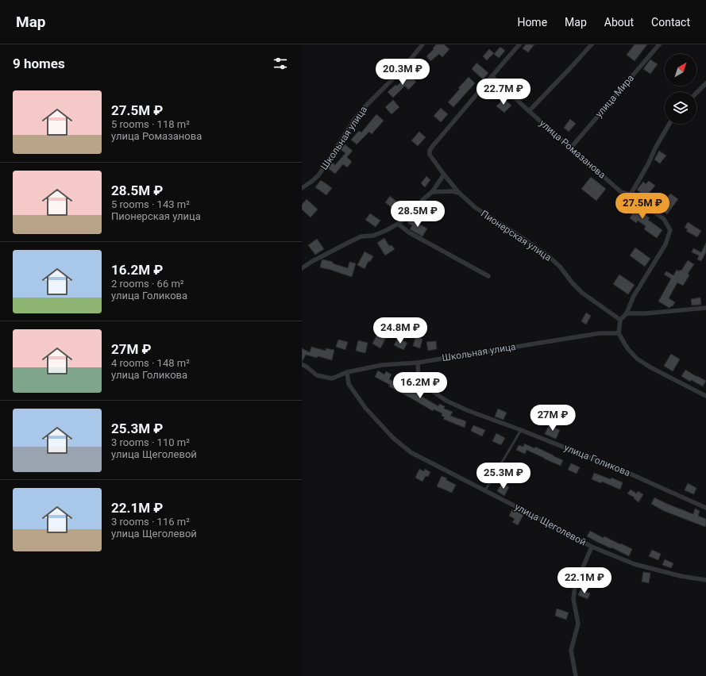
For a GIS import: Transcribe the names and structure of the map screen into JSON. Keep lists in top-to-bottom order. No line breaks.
{"streets":{"street":["улица Мира","Школьная улица","улица Ромазанова","Пионерская улица","улица Голикова","улица Щеголевой"]},"crossings":[["улица Мира","улица Ромазанова"],["Школьная улица","улица Голикова"],["Школьная улица","улица Щеголевой"],["улица Ромазанова","Пионерская улица"]],"north":"top right","page":{"header":"Map","nav":["Home","Map","About","Contact"],"heading":"9 homes","price":["20.3M ₽","22.7M ₽","27.5M ₽","28.5M ₽","24.8M ₽","16.2M ₽","27M ₽","25.3M ₽","22.1M ₽"],"list":[{"name":"27.5M ₽","note":"5 rooms · 118 m² · улица Ромазанова"},{"name":"28.5M ₽","note":"5 rooms · 143 m² · Пионерская улица"},{"name":"16.2M ₽","note":"2 rooms · 66 m² · улица Голикова"},{"name":"27M ₽","note":"4 rooms · 148 m² · улица Голикова"},{"name":"25.3M ₽","note":"3 rooms · 110 m² · улица Щеголевой"},{"name":"22.1M ₽","note":"3 rooms · 116 m² · улица Щеголевой"}]}}
